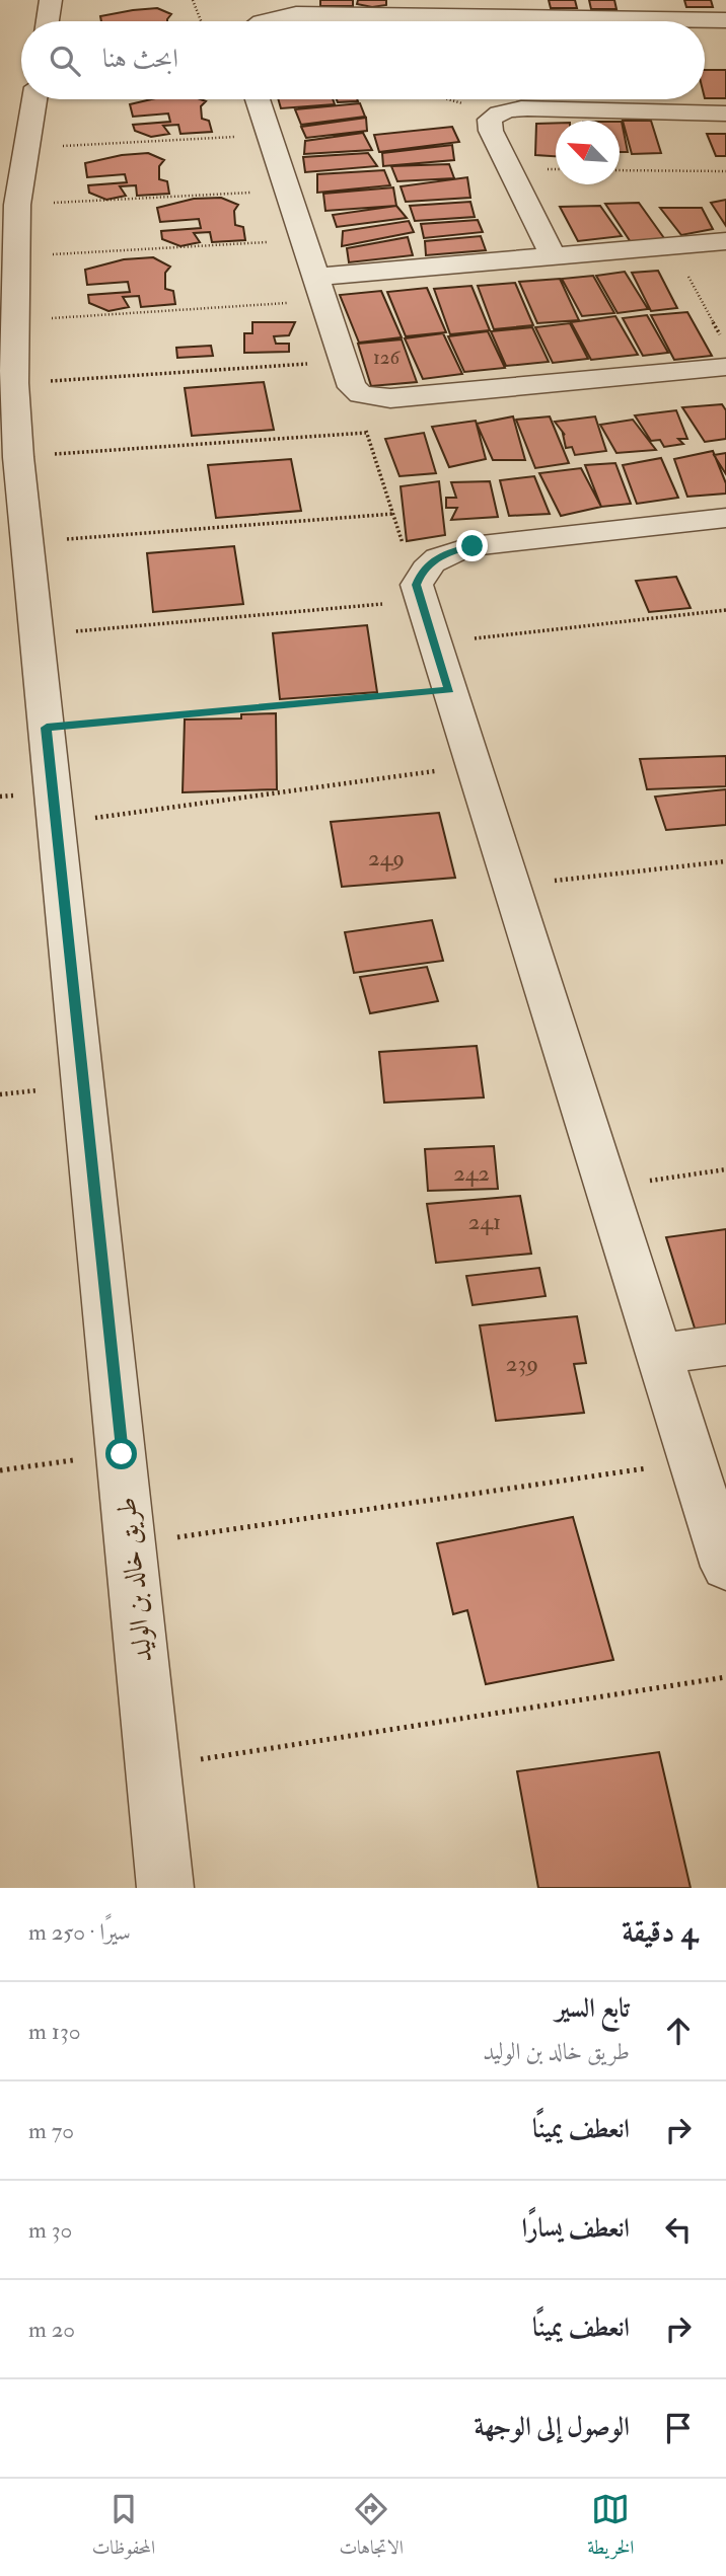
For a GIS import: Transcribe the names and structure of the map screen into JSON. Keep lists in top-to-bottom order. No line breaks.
{"streets":{"street":["طريق خالد بن الوليد"]},"house_numbers":["126","249","242","241","239"],"north":"top left","page":{"search":"ابحث هنا","heading":["4 دقيقة","سيرًا · 250 m"],"list":[["تابع السير","طريق خالد بن الوليد","130 m"],["انعطف يمينًا","70 m"],["انعطف يسارًا","30 m"],["انعطف يمينًا","20 m"],"الوصول إلى الوجهة"],"nav":["الخريطة","الاتجاهات","المحفوظات"]}}
